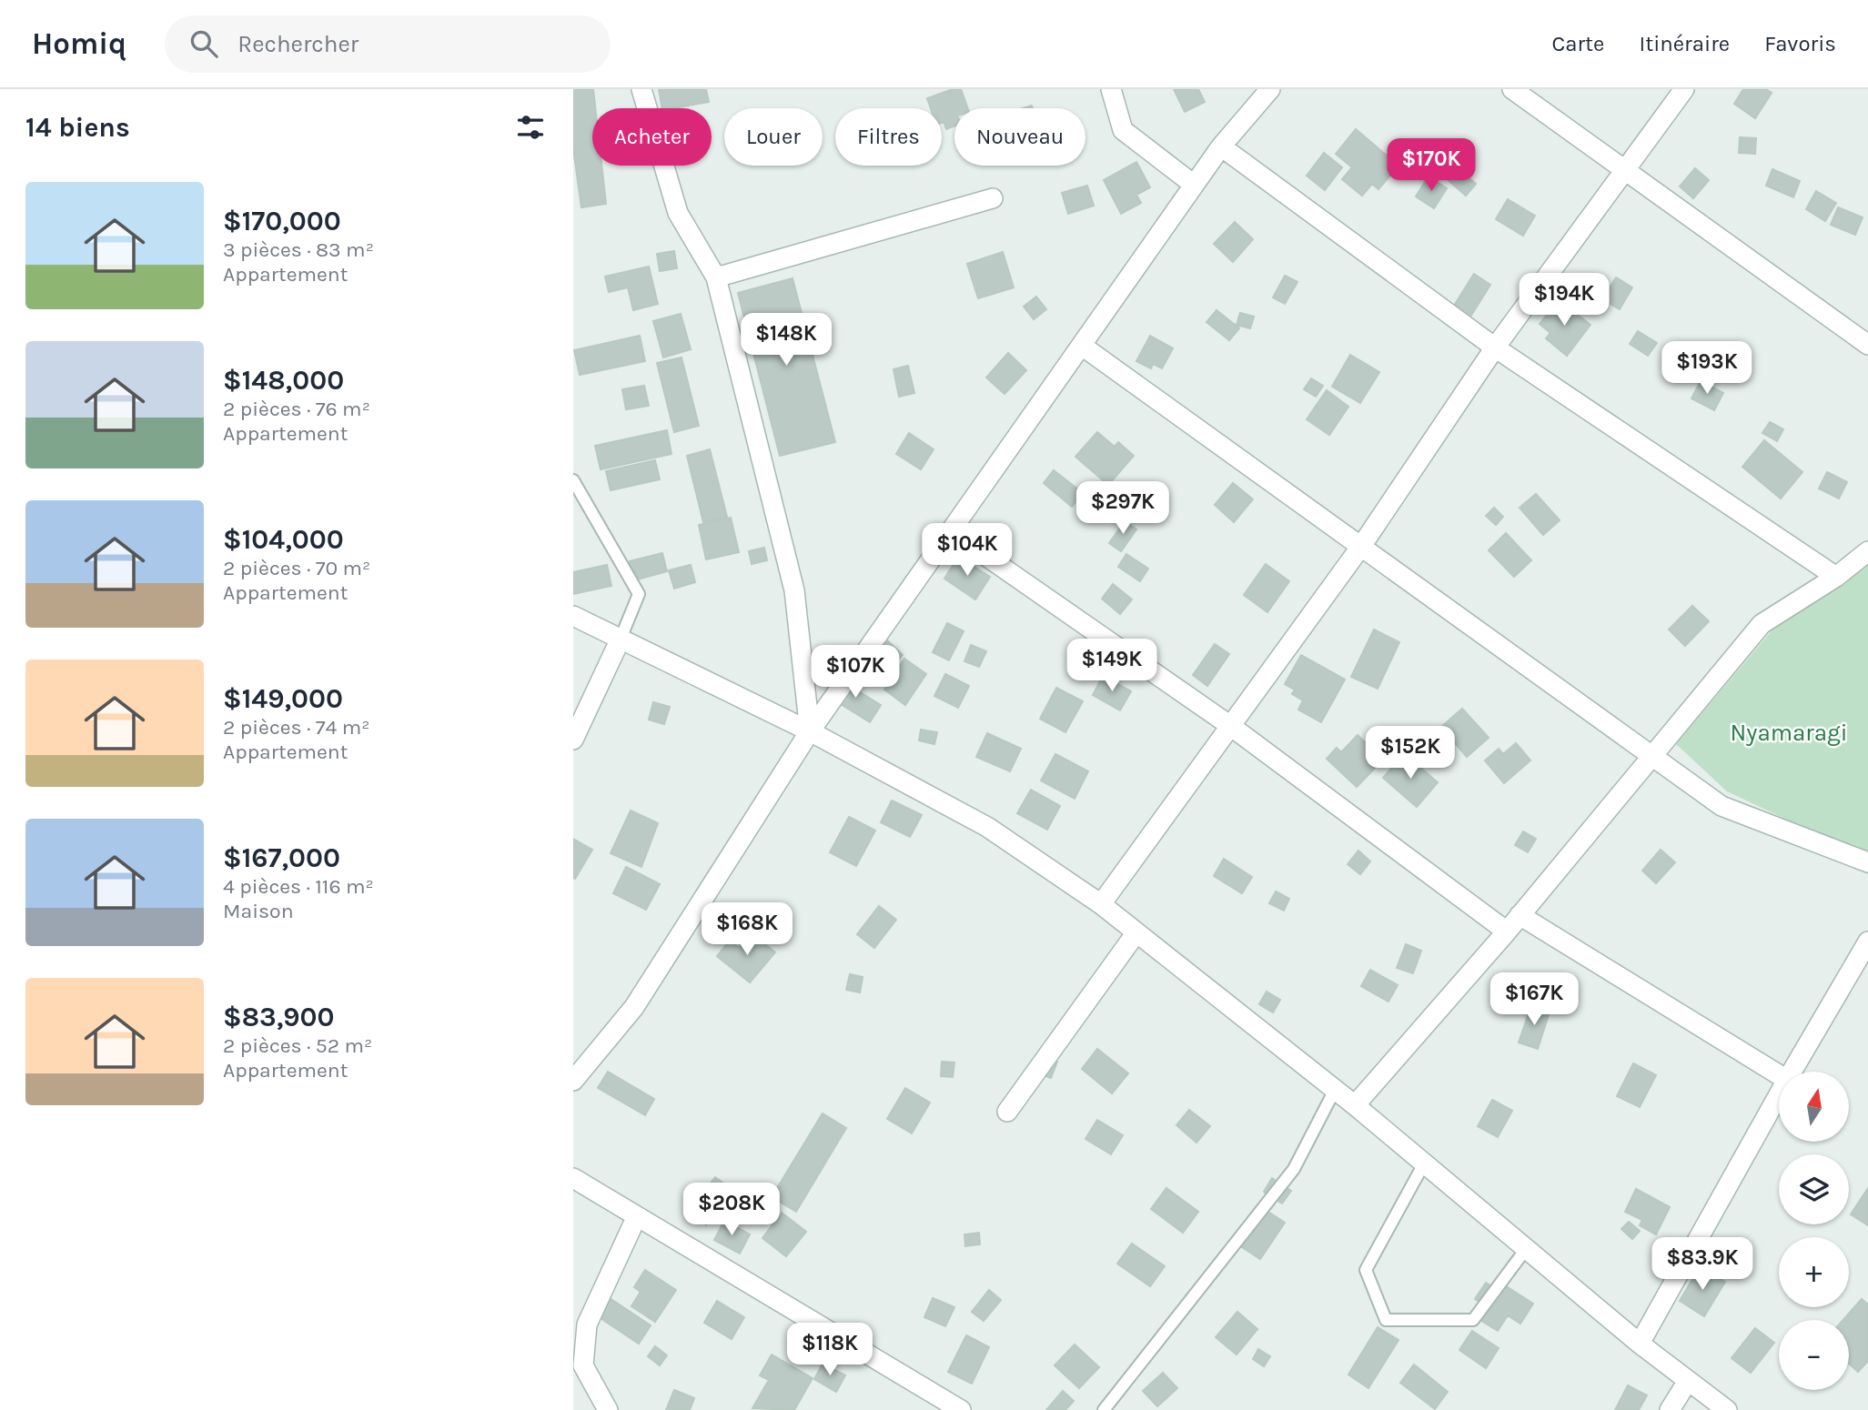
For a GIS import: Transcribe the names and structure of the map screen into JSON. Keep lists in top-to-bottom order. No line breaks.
{"parks":["Nyamaragi"],"north":"top","page":{"header":"Homiq","search":"Rechercher","nav":["Carte","Itinéraire","Favoris"],"heading":"14 biens","chip":["Acheter","Louer","Filtres","Nouveau"],"price":["$170K","$194K","$148K","$193K","$297K","$104K","$149K","$107K","$152K","$168K","$167K","$208K","$83.9K","$118K"],"list":[{"name":"$170,000","note":"3 pièces · 83 m² · Appartement"},{"name":"$148,000","note":"2 pièces · 76 m² · Appartement"},{"name":"$104,000","note":"2 pièces · 70 m² · Appartement"},{"name":"$149,000","note":"2 pièces · 74 m² · Appartement"},{"name":"$167,000","note":"4 pièces · 116 m² · Maison"},{"name":"$83,900","note":"2 pièces · 52 m² · Appartement"}],"map_buttons":["+","−"]}}
